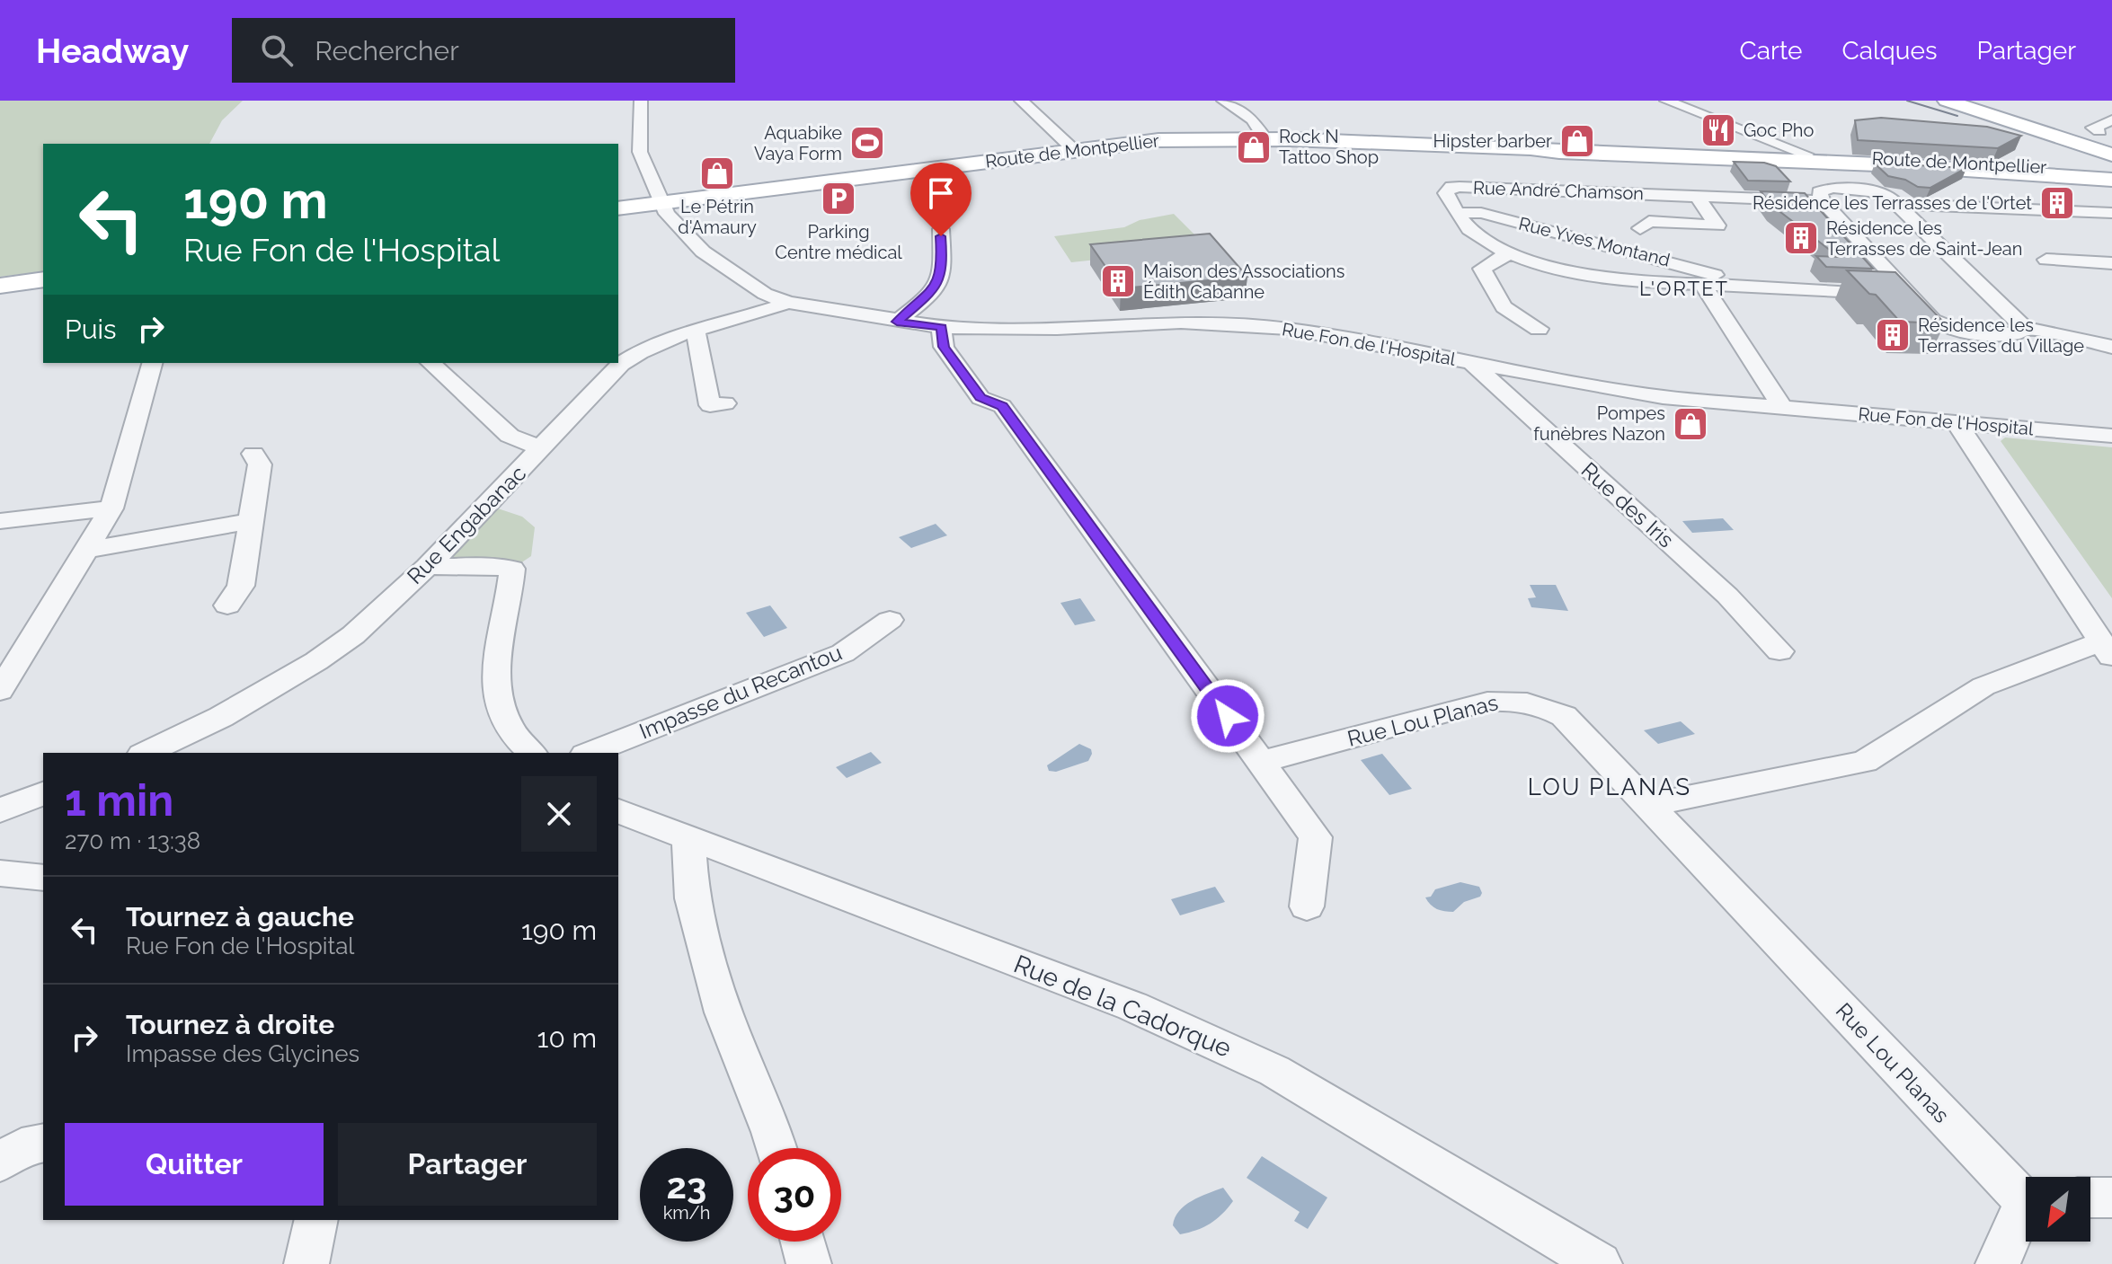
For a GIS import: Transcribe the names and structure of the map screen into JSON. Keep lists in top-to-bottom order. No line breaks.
{"streets":{"main road":["Route de Montpellier"],"street":["Rue André Chamson","Rue Yves Montand","Rue Fon de l'Hospital","Rue des Iris","Rue Engabanac","Impasse du Recantou","Rue Lou Planas","Rue de la Cadorque"]},"crossings":[["Route de Montpellier","Rue Fon de l'Hospital"],["Rue André Chamson","Rue Yves Montand"],["Rue Fon de l'Hospital","Rue des Iris"],["Rue Fon de l'Hospital","Rue Engabanac"]],"districts":["L'ORTET","LOU PLANAS"],"places":{"restaurant":["Goc Pho"],"shop":["Hipster barber","Rock N Tattoo Shop","Le Pétrin d'Amaury","Pompes funèbres Nazon"],"sports":["Aquabike Vaya Form"],"parking":["Parking Centre médical"],"building":["Résidence les Terrasses de l'Ortet","Résidence les Terrasses de Saint-Jean","Maison des Associations Édith Cabanne","Résidence les Terrasses du Village"]},"north":"bottom left","page":{"header":"Headway","search":"Rechercher","nav":["Carte","Calques","Partager"],"turn":["190 m","Rue Fon de l'Hospital"],"then":"Puis","heading":["1 min","270 m · 13:38"],"list":[{"name":"Tournez à gauche","note":"Rue Fon de l'Hospital","value":"190 m"},{"name":"Tournez à droite","note":"Impasse des Glycines","value":"10 m"}],"buttons":["Quitter","Partager"],"speed":"23 km/h","limit":"30"}}
